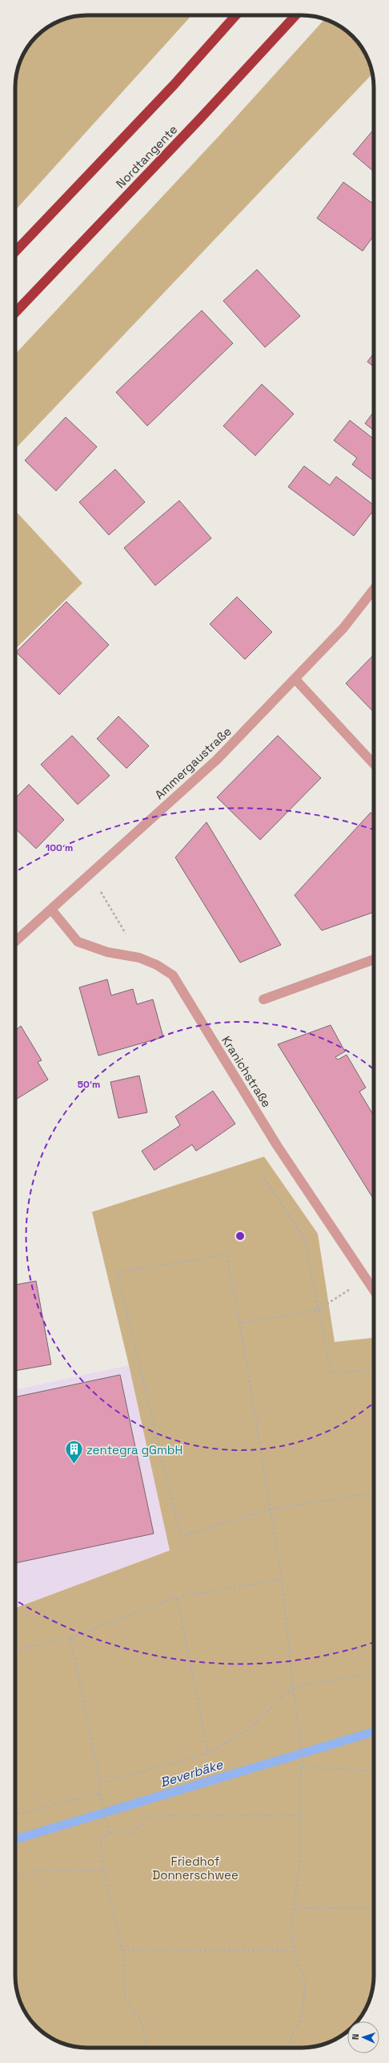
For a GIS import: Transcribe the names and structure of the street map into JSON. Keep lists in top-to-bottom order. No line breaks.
{"streets":{"highway":["Nordtangente"],"street":["Ammergaustraße","Kranichstraße"]},"crossings":[["Ammergaustraße","Kranichstraße"]],"water":["Beverbäke"],"parks":["Friedhof Donnerschwee"],"places":{"building":["zentegra gGmbH"]},"north":"left","rings":["100 m","50 m"]}
